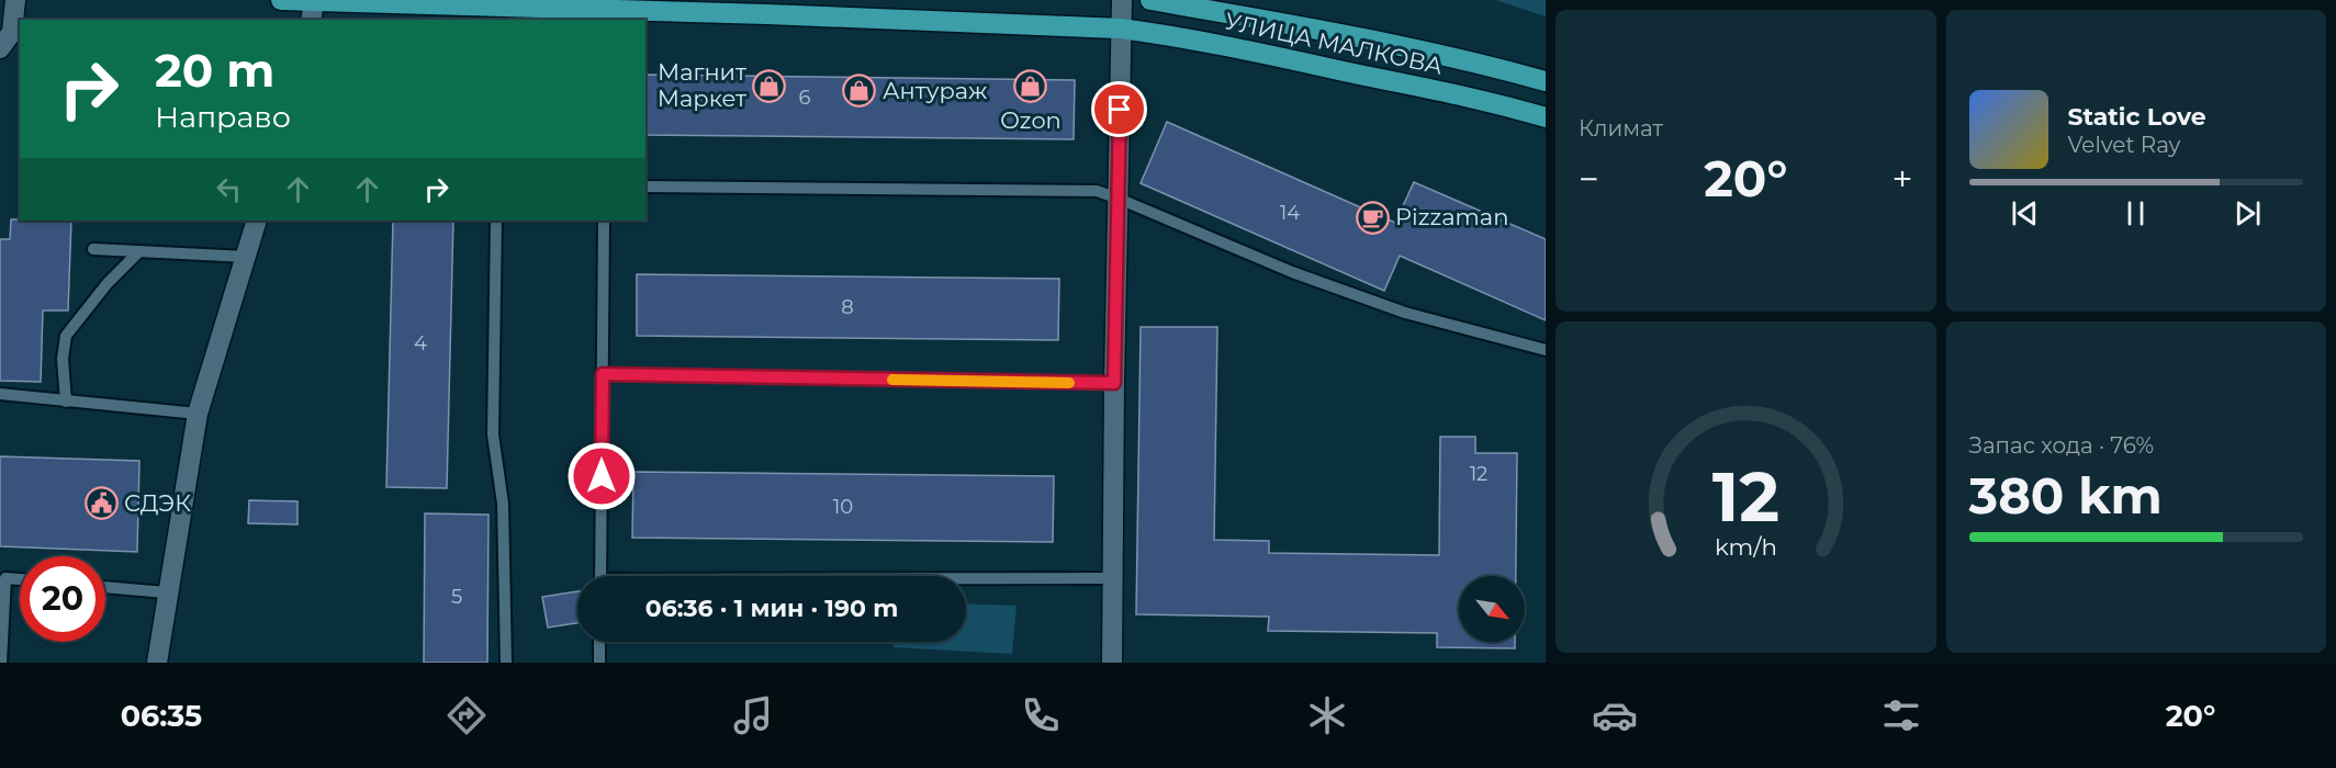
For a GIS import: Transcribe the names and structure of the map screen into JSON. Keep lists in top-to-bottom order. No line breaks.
{"streets":{"main road":["УЛИЦА МАЛКОВА"]},"places":{"shop":["Магнит Маркет","Ozon","Антураж"],"cafe":["Pizzaman"],"public building":["СДЭК"]},"house_numbers":["6","14","8","4","12","10","5"],"north":"bottom right","page":{"tile":["Климат",["Запас хода · 76%","380 km"]],"turn":["20 m","Направо"],"song":["Static Love","Velvet Ray"],"heat":["−","20°","+"],"limit":"20","trip":"06:36 · 1 мин · 190 m","tabs":["06:35","20°"],"gauge":["12","km/h"]}}
